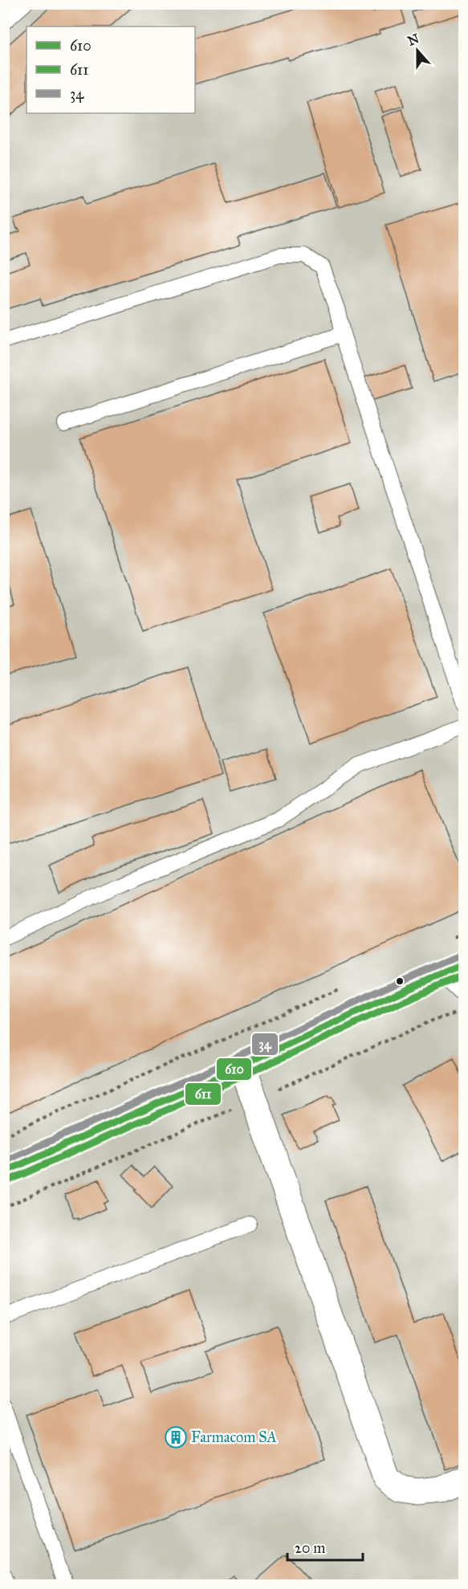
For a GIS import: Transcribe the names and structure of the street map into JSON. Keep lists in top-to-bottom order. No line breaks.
{"places":{"building":["Farmacom SA"]},"lines":["transit line 34","transit line 610","transit line 611"],"legend":["610","611","34"],"scale_bar":"20 m","north":"top"}
